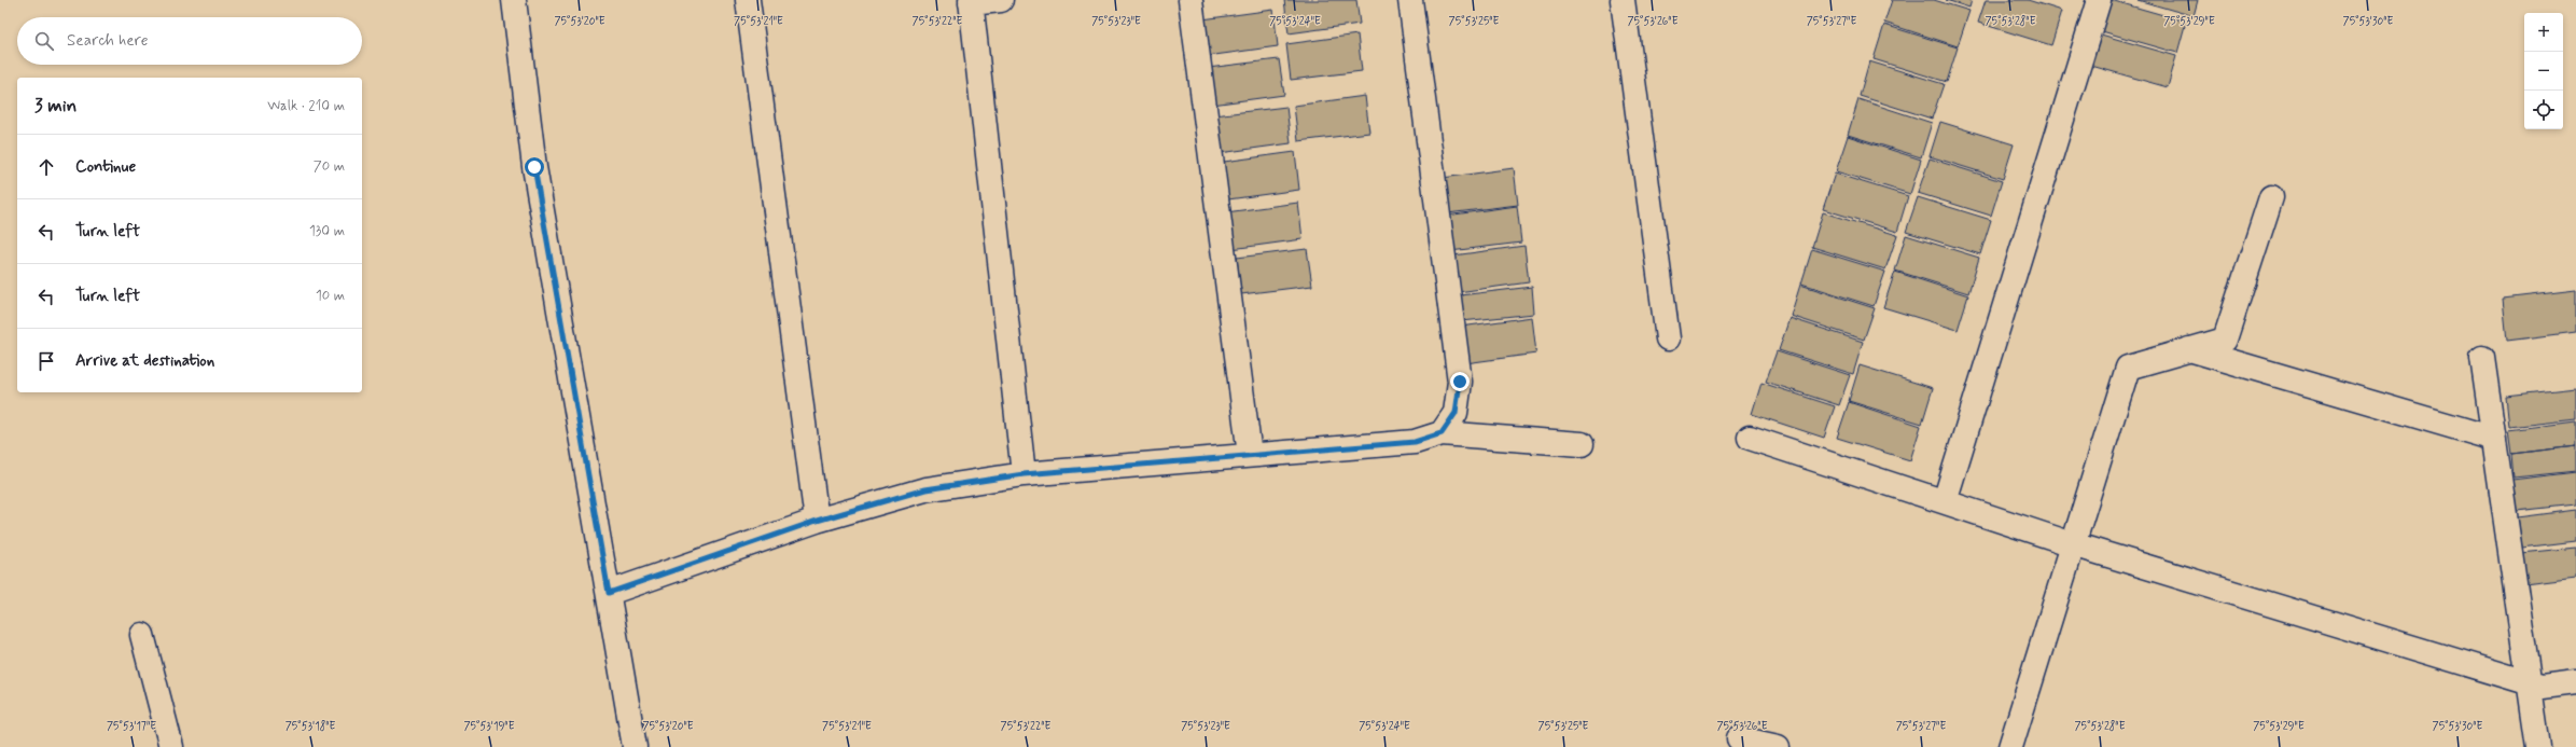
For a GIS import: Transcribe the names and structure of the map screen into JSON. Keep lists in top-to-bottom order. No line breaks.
{"page":{"map_buttons":["+","−"],"search":"Search here","heading":["3 min","Walk · 210 m"],"list":[["Continue","70 m"],["Turn left","130 m"],["Turn left","10 m"],"Arrive at destination"]},"coordinates":["75°53'20\"E","75°53'21\"E","75°53'22\"E","75°53'23\"E","75°53'24\"E","75°53'25\"E","75°53'26\"E","75°53'27\"E","75°53'28\"E","75°53'29\"E","75°53'30\"E","75°53'17\"E","75°53'18\"E","75°53'19\"E"]}
